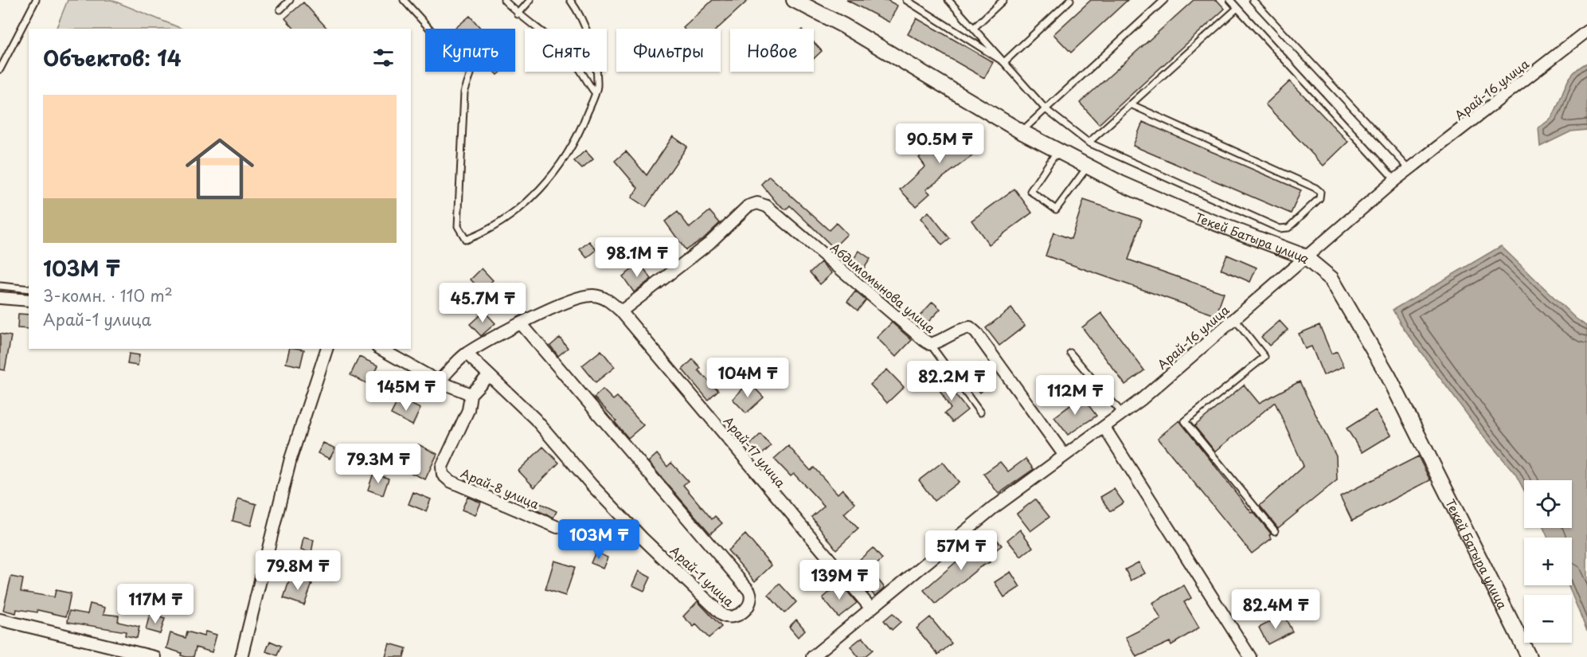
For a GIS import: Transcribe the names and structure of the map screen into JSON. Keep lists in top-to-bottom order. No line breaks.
{"streets":{"street":["Арай-16 улица","Текей Батыра улица","Абдимомынова улица","Арай-17 улица","Арай-8 улица","Арай-1 улица"]},"crossings":[["Арай-16 улица","Текей Батыра улица"],["Арай-16 улица","Абдимомынова улица"],["Арай-16 улица","Арай-17 улица"],["Абдимомынова улица","Арай-17 улица"]],"page":{"chip":["Купить","Снять","Фильтры","Новое"],"heading":"Объектов: 14","list":[{"name":"103M ₸","note":"3-комн. · 110 m² · Арай-1 улица"}],"price":["90.5M ₸","98.1M ₸","45.7M ₸","104M ₸","82.2M ₸","145M ₸","112M ₸","79.3M ₸","103M ₸","57M ₸","79.8M ₸","139M ₸","117M ₸","82.4M ₸"],"map_buttons":["+","−"]}}
